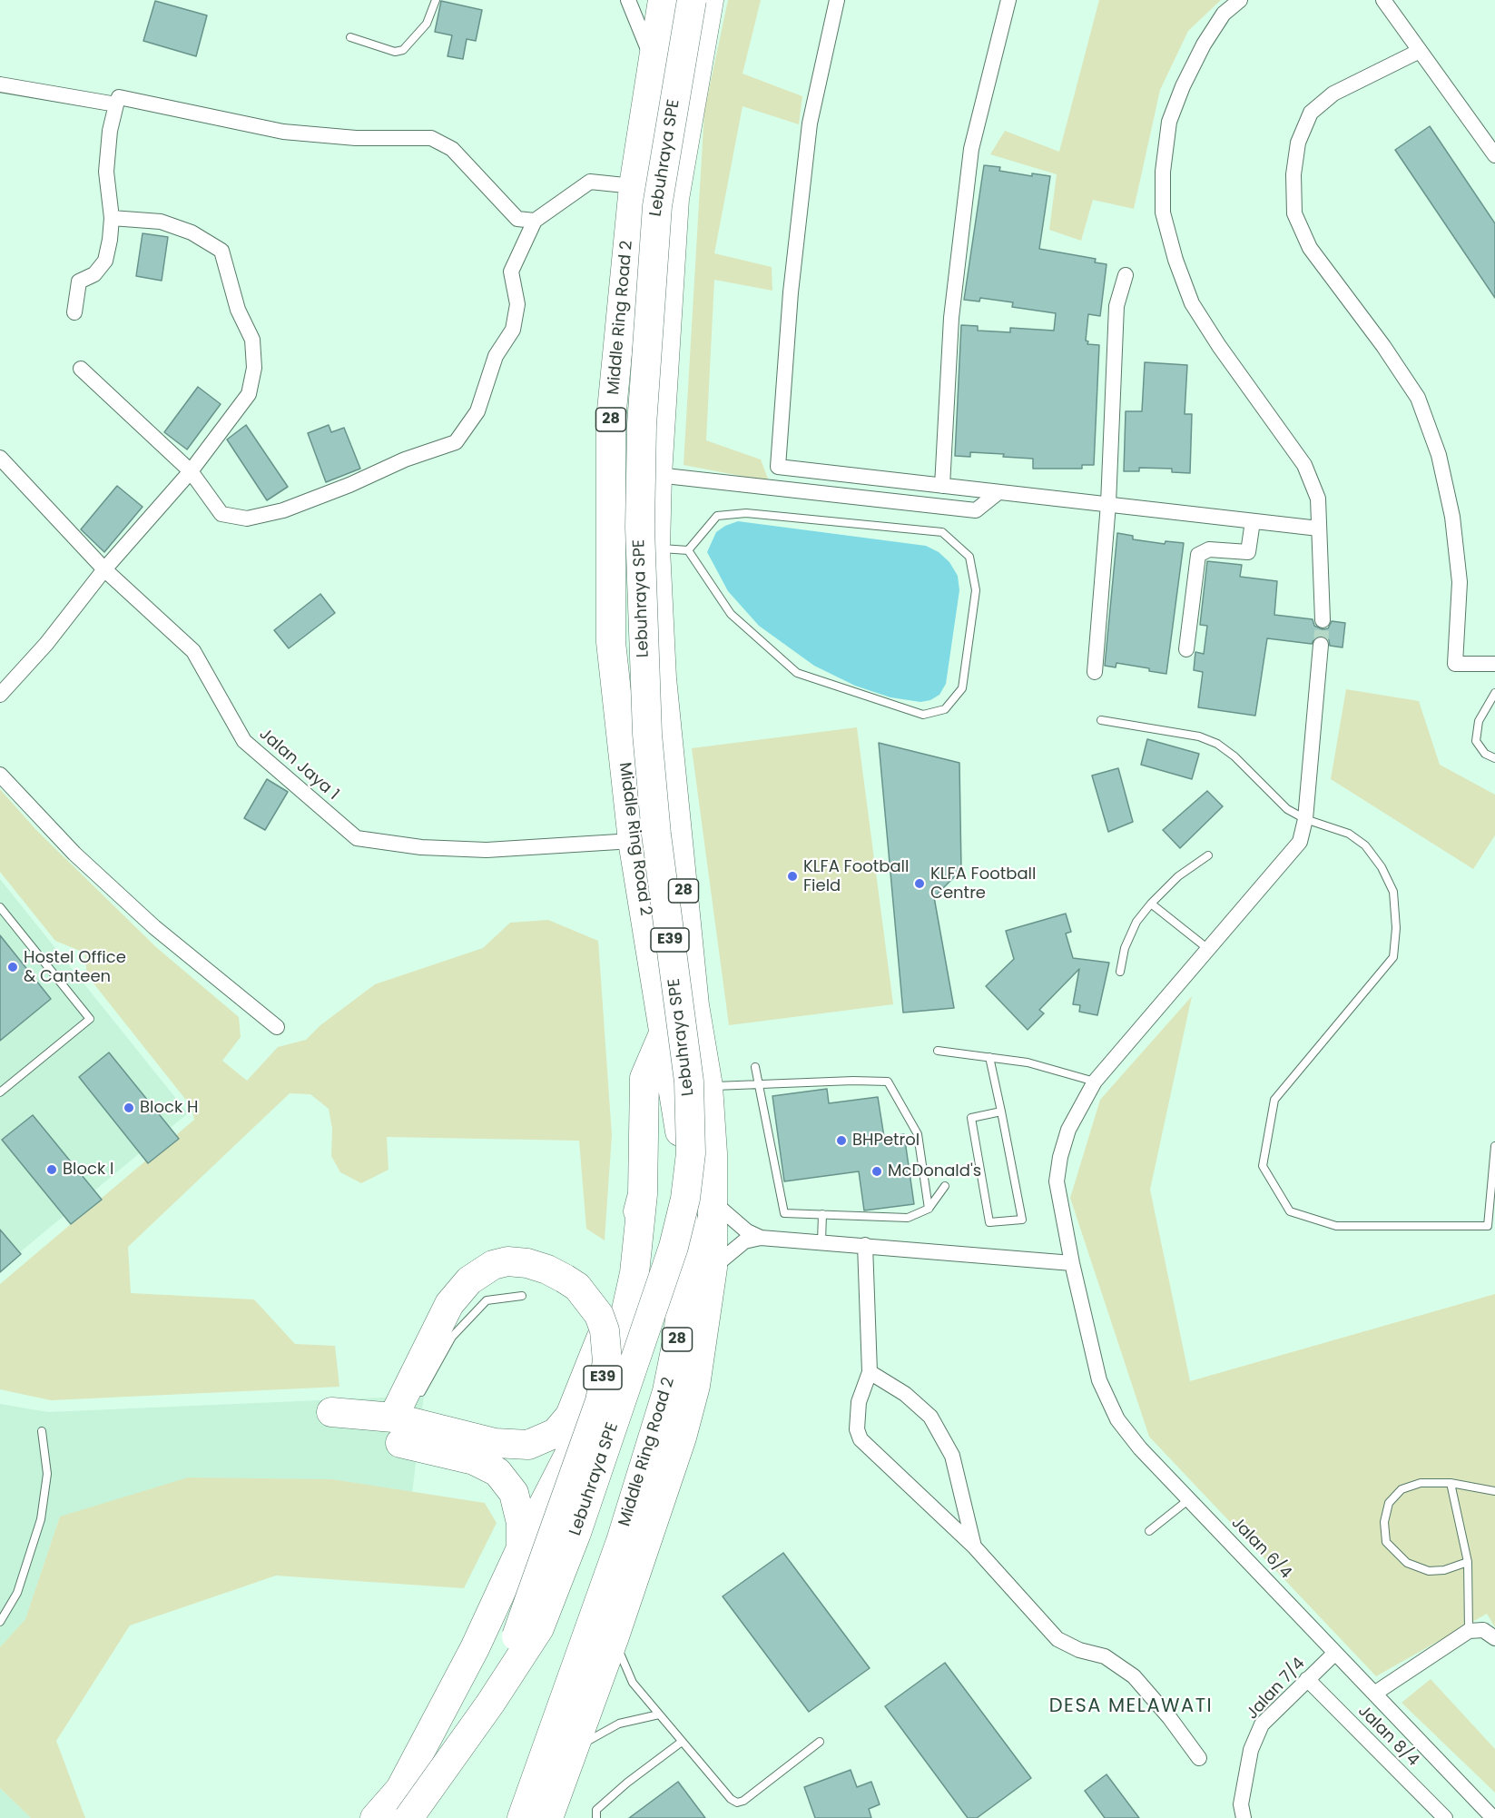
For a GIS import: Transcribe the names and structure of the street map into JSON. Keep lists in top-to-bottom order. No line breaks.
{"streets":{"highway":["Lebuhraya SPE","Middle Ring Road 2","28","E39"],"street":["Jalan Jaya 1","Jalan 6/4","Jalan 7/4","Jalan 8/4"]},"crossings":[["Middle Ring Road 2","Jalan Jaya 1"],["Jalan 6/4","Jalan 7/4"],["Jalan 7/4","Jalan 8/4"]],"districts":["DESA MELAWATI"],"places":["KLFA Football Field","KLFA Football Centre","Hostel Office & Canteen","Block H","BHPetrol","Block I","McDonald's"]}
